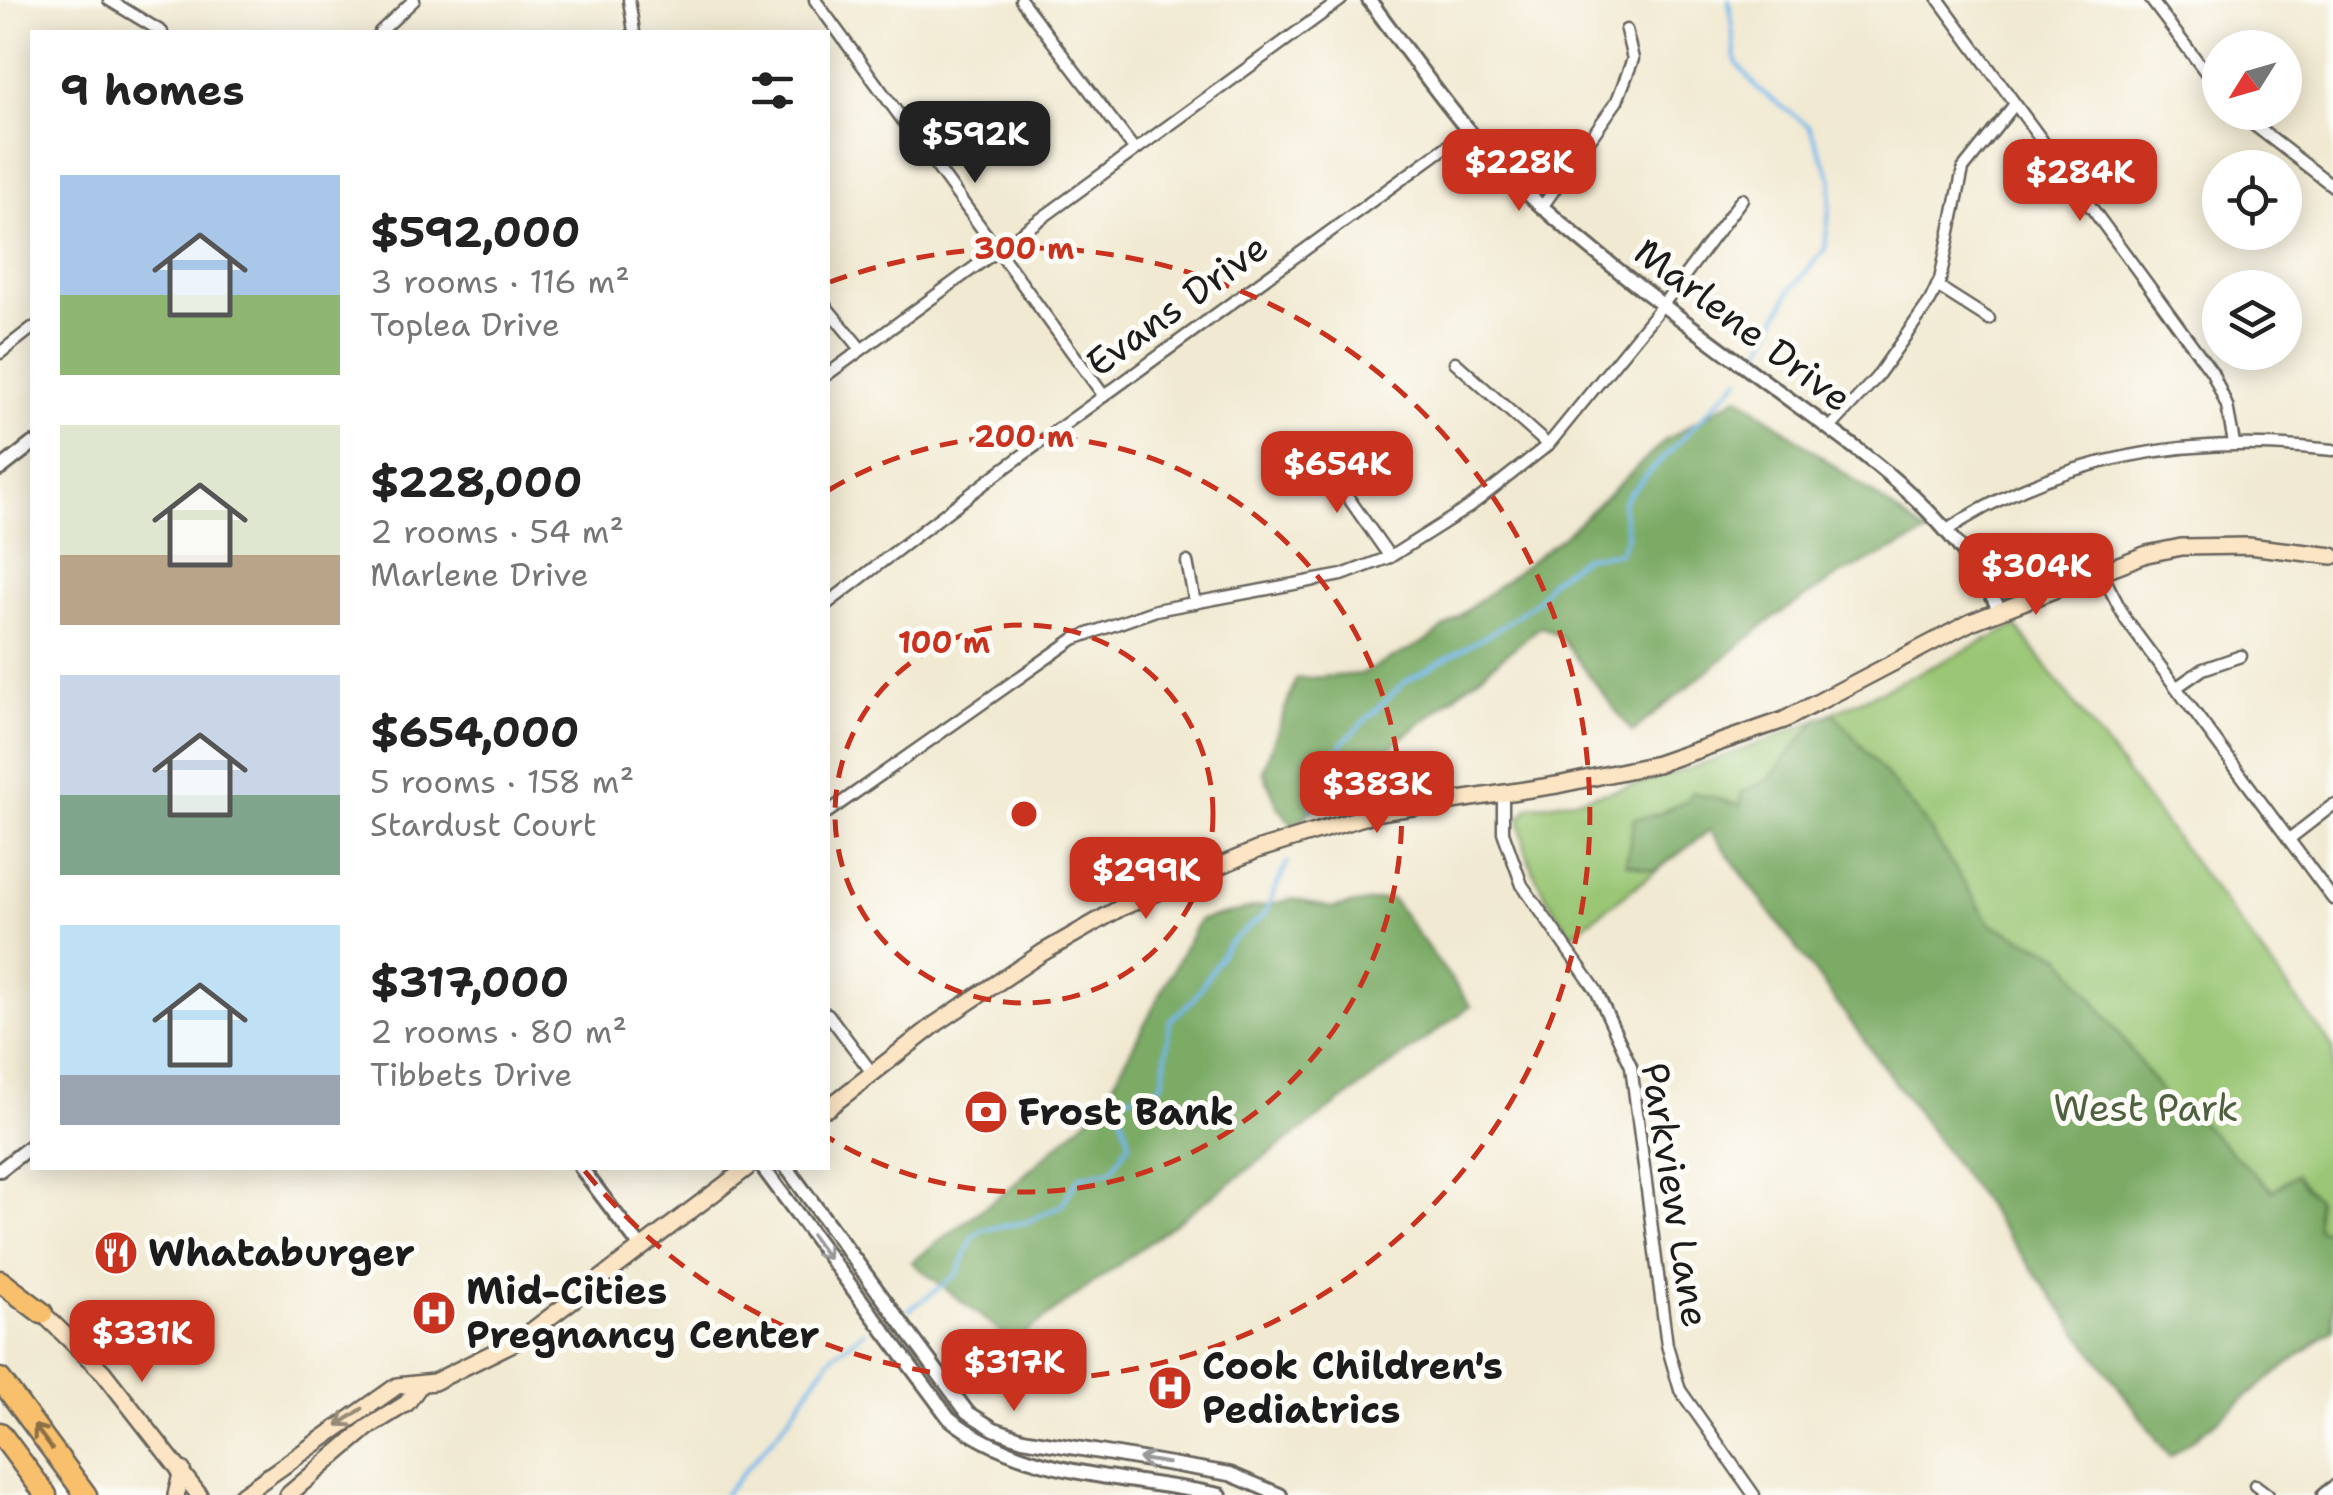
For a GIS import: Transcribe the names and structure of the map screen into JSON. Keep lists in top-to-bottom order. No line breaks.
{"streets":{"street":["Evans Drive","Marlene Drive","Parkview Lane"]},"crossings":[["Evans Drive","Marlene Drive"]],"parks":["West Park"],"places":{"bank":["Frost Bank"],"restaurant":["Whataburger"],"hospital":["Mid-Cities Pregnancy Center","Cook Children's Pediatrics"]},"north":"bottom left","page":{"heading":"9 homes","price":["$592K","$228K","$284K","$654K","$304K","$383K","$299K","$331K","$317K"],"list":[{"name":"$592,000","note":"3 rooms · 116 m² · Toplea Drive"},{"name":"$228,000","note":"2 rooms · 54 m² · Marlene Drive"},{"name":"$654,000","note":"5 rooms · 158 m² · Stardust Court"},{"name":"$317,000","note":"2 rooms · 80 m² · Tibbets Drive"}]},"rings":["300 m","200 m","100 m"]}
